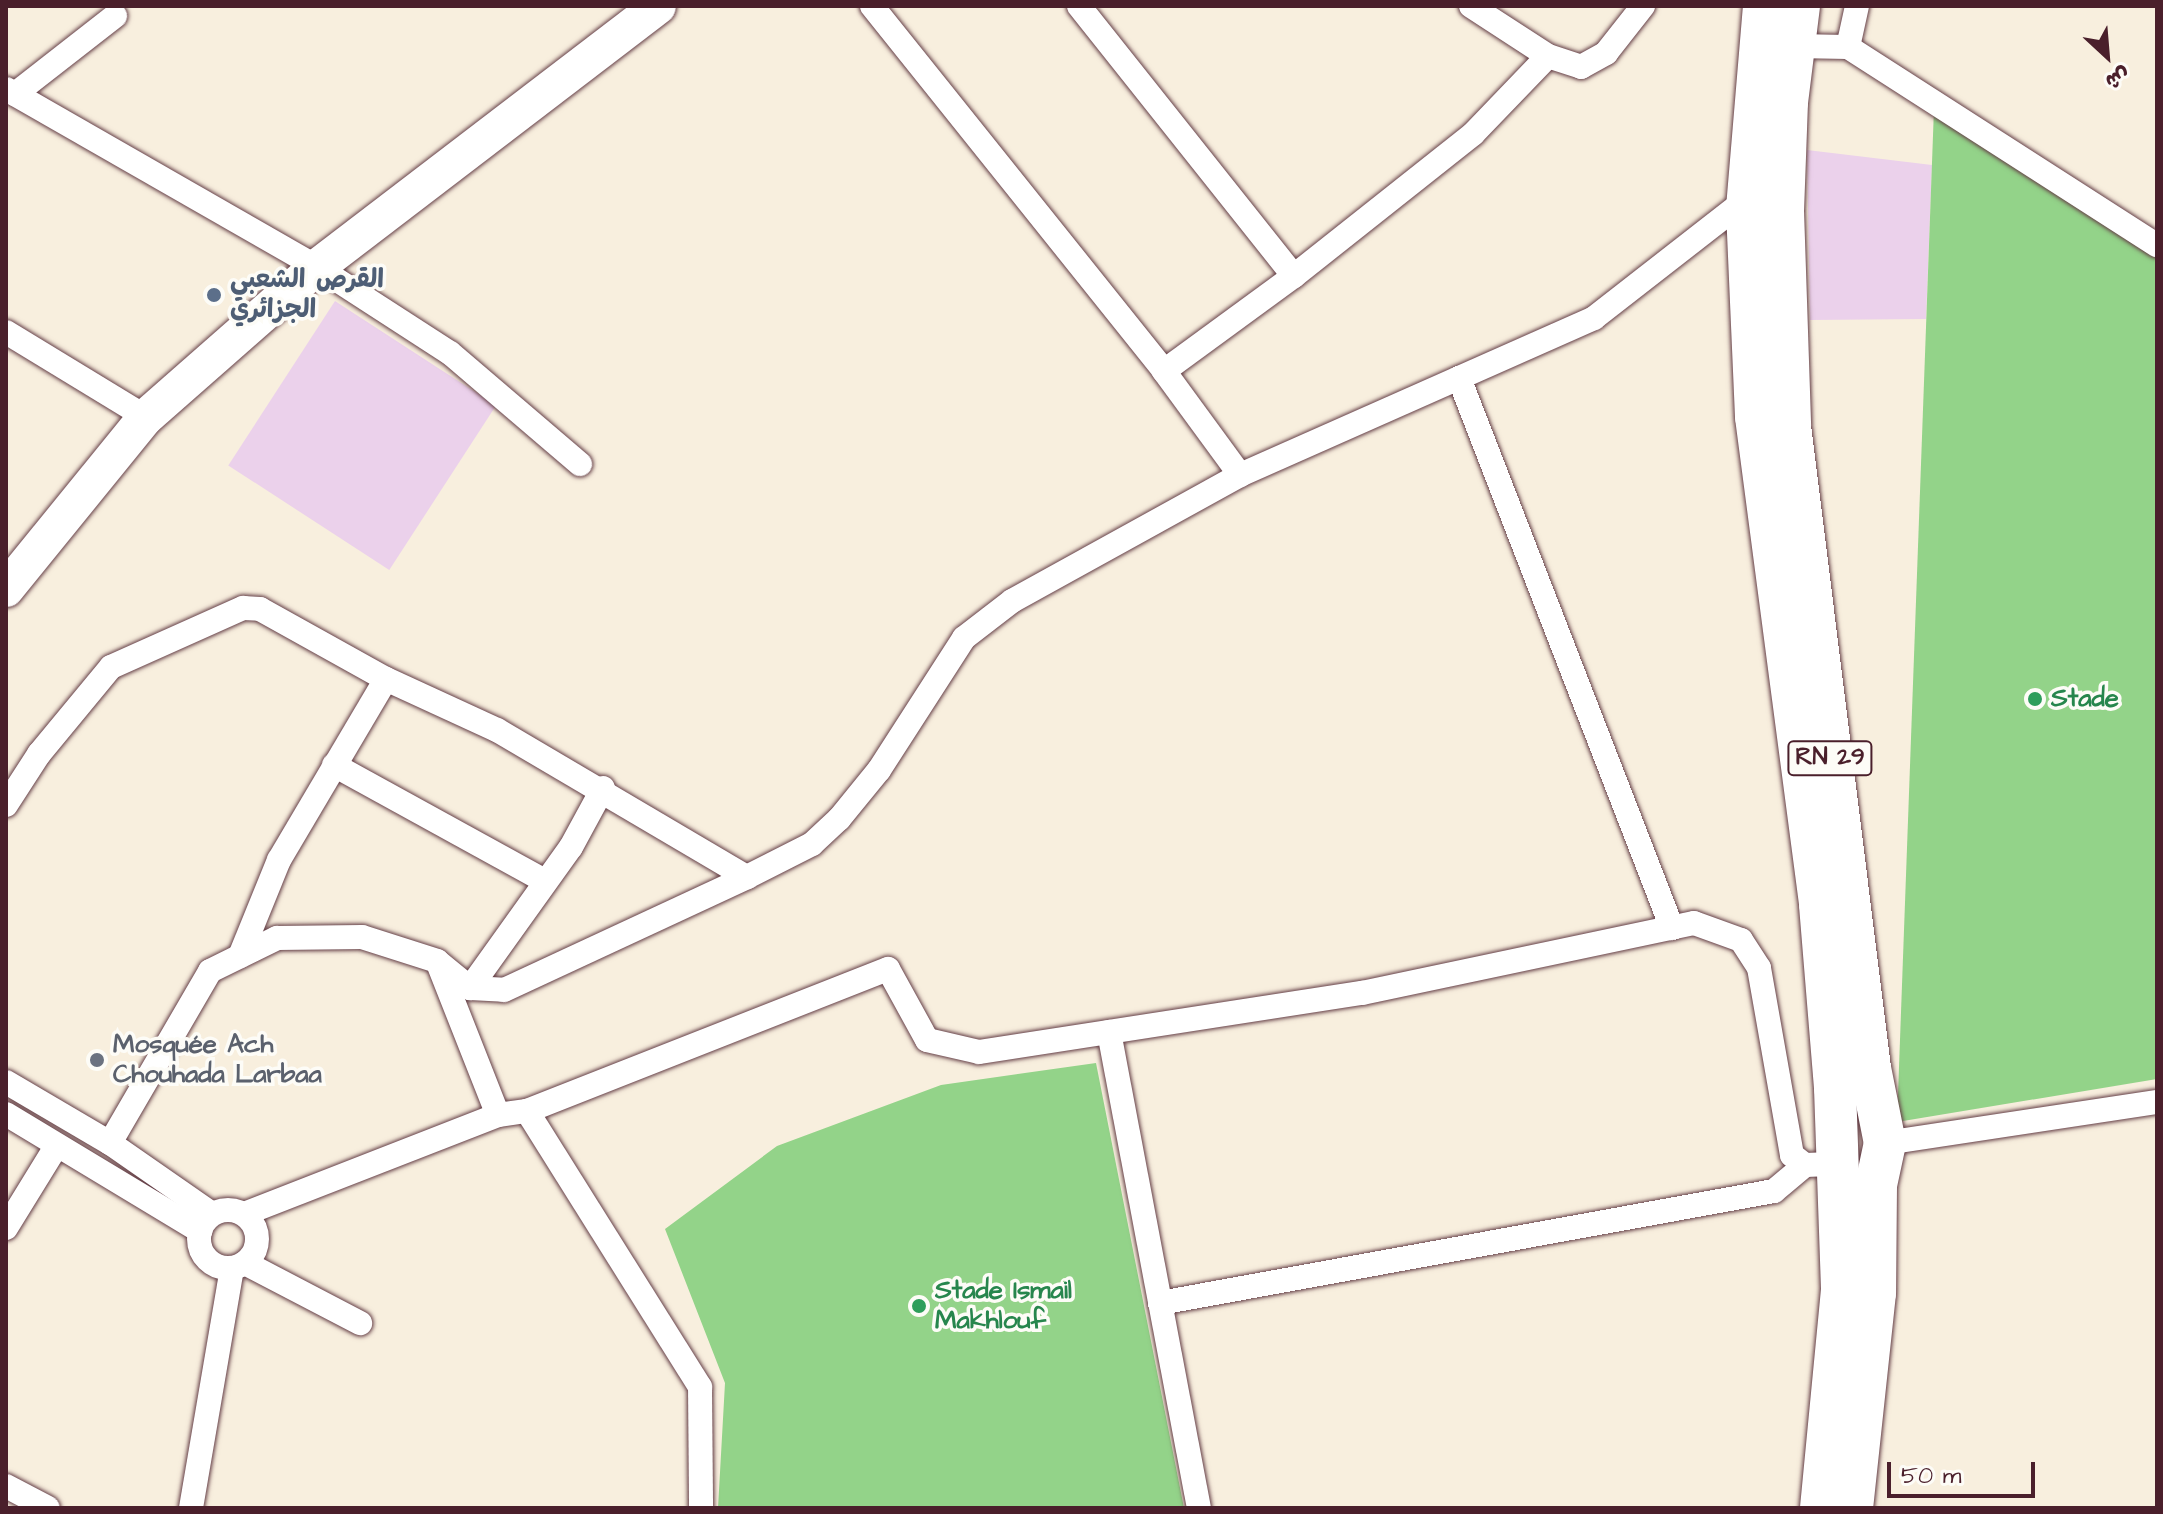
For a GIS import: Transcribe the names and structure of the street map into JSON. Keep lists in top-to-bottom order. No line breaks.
{"streets":{"highway":["RN 29"]},"places":["القرص الشعبي الجزائري","Stade","Mosquée Ach Chouhada Larbaa","Stade Ismail Makhlouf"],"scale_bar":"50 m","north":"bottom right"}
